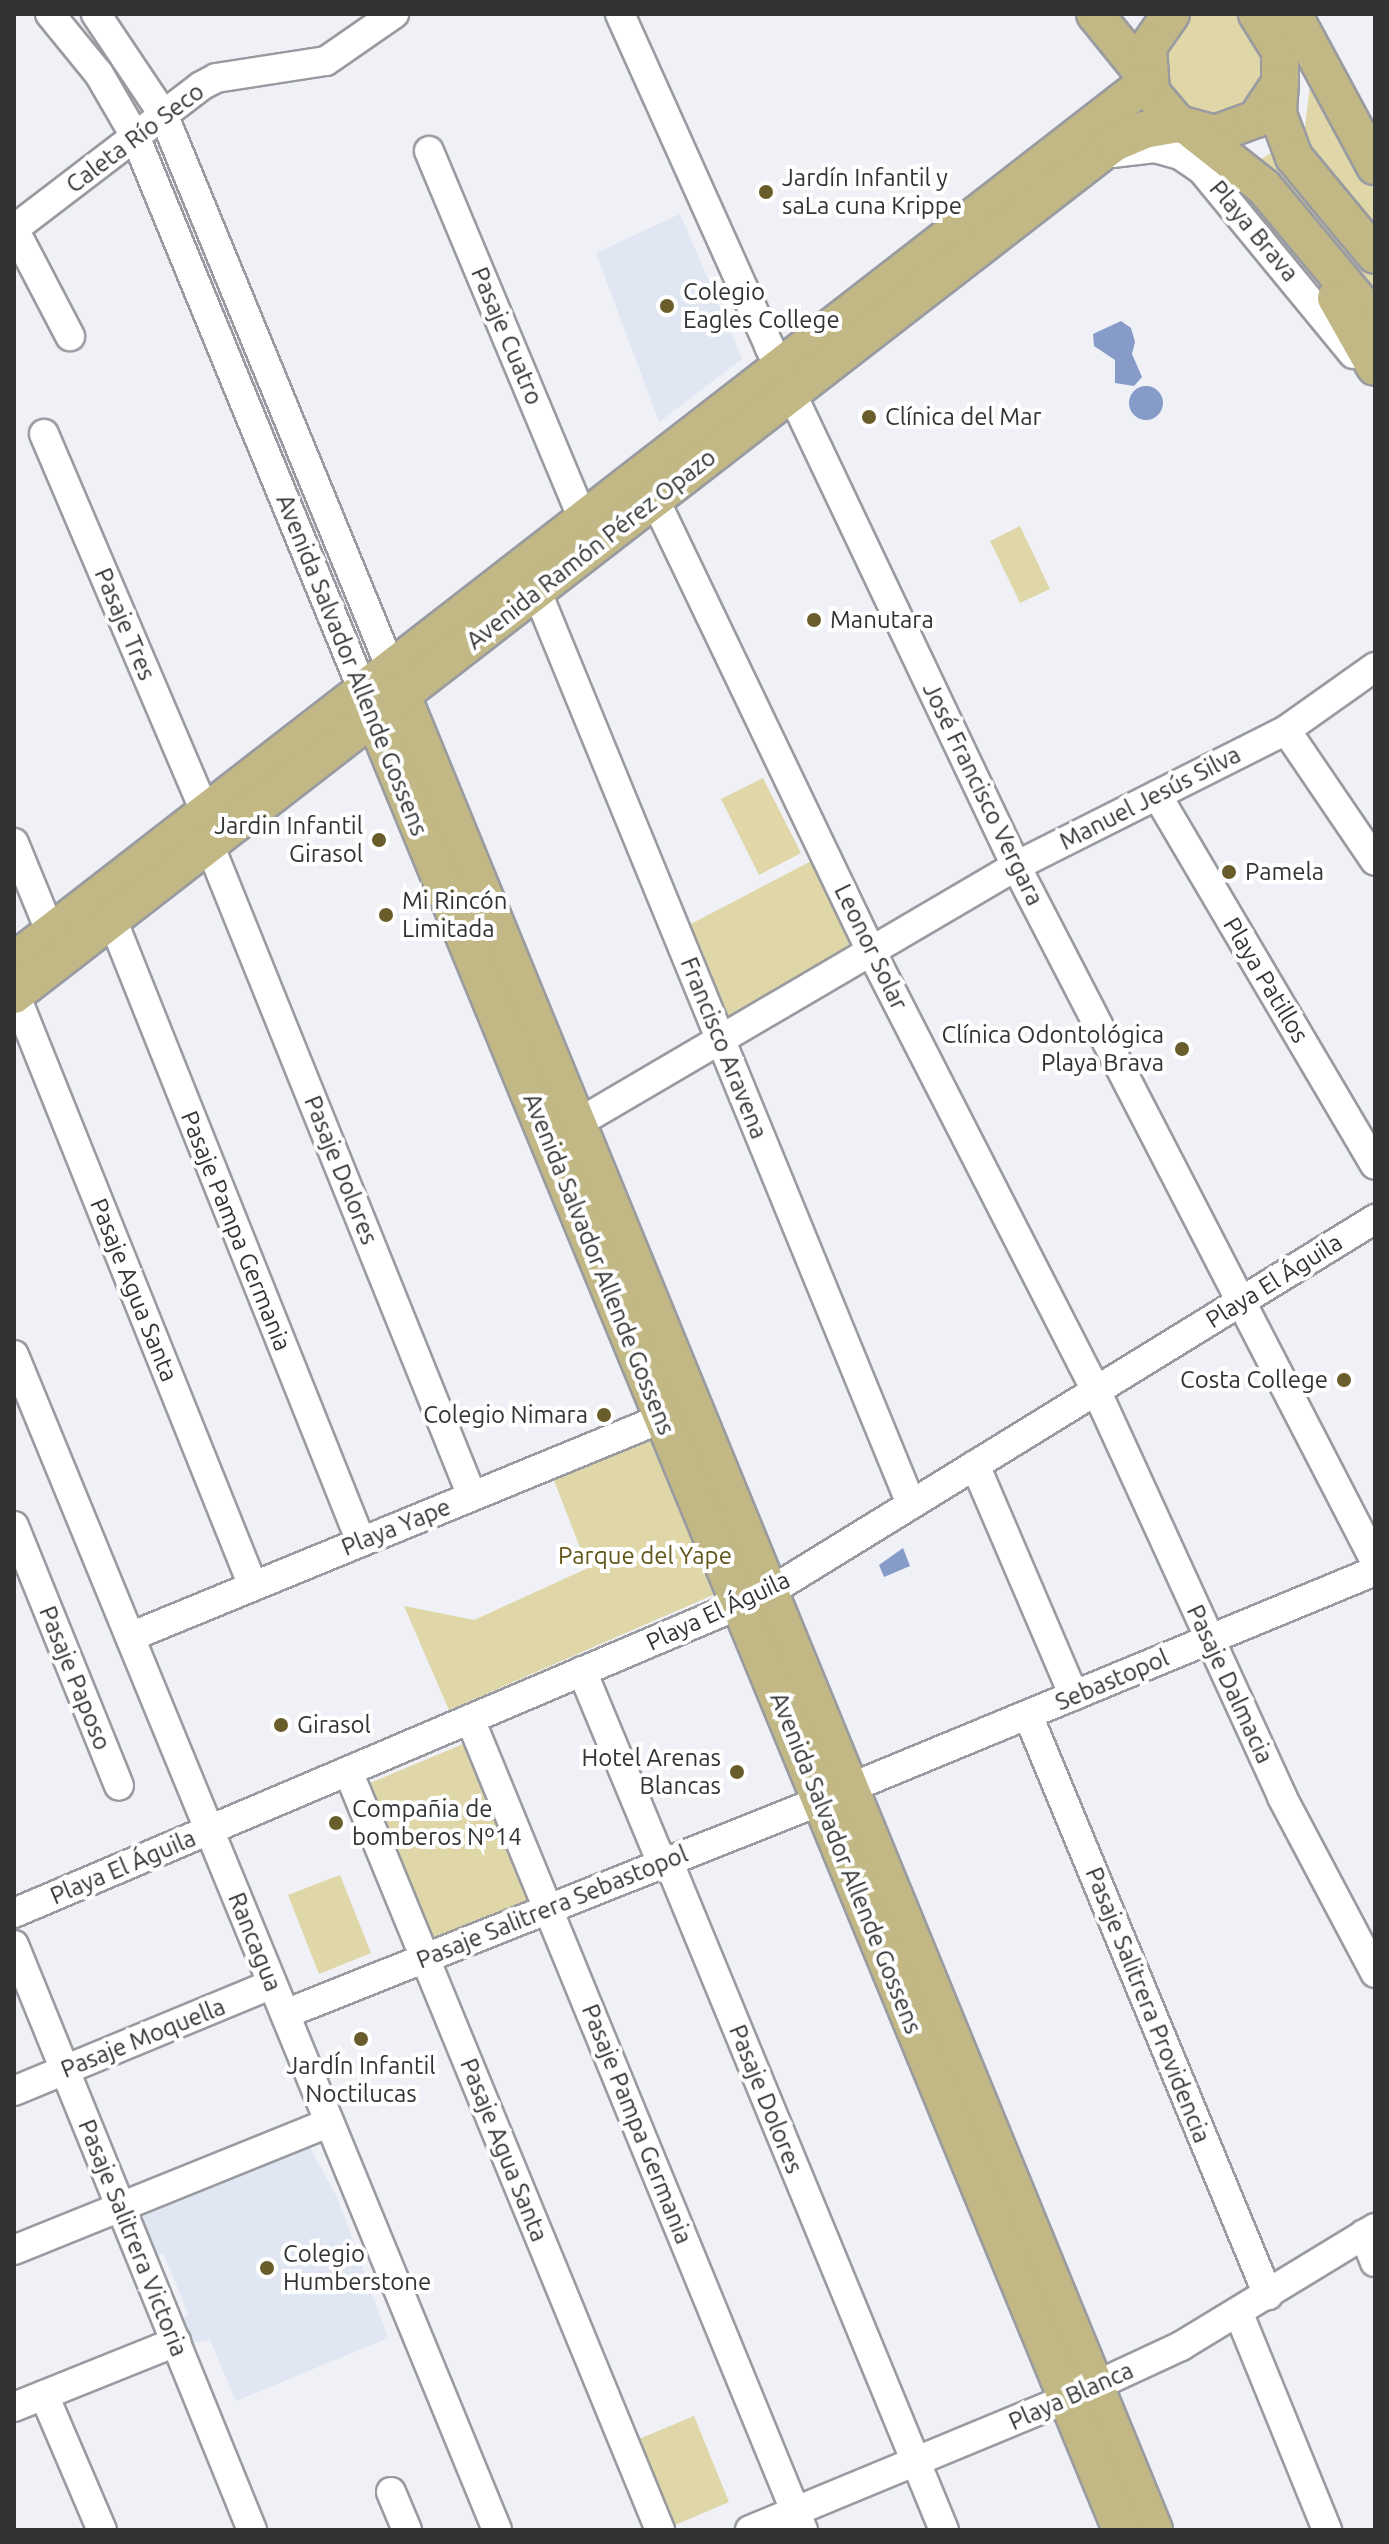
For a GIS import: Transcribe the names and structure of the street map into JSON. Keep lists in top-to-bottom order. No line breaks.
{"streets":{"main road":["Avenida Ramón Pérez Opazo","Avenida Salvador Allende Gossens"],"street":["Caleta Río Seco","Playa Brava","Pasaje Cuatro","Pasaje Tres","José Francisco Vergara","Manuel Jesús Silva","Leonor Solar","Playa Patillos","Francisco Aravena","Pasaje Dolores","Pasaje Pampa Germania","Playa El Águila","Pasaje Agua Santa","Playa Yape","Pasaje Paposo","Sebastopol","Pasaje Dalmacia","Pasaje Salitrera Sebastopol","Rancagua","Pasaje Salitrera Providencia","Pasaje Moquella","Pasaje Salitrera Victoria","Playa Blanca"]},"crossings":[["Caleta Río Seco","Avenida Salvador Allende Gossens"],["Playa Brava","Avenida Ramón Pérez Opazo"],["Pasaje Cuatro","Avenida Ramón Pérez Opazo"],["Avenida Ramón Pérez Opazo","Pasaje Tres"],["Avenida Ramón Pérez Opazo","Avenida Salvador Allende Gossens"],["Avenida Ramón Pérez Opazo","José Francisco Vergara"],["Avenida Ramón Pérez Opazo","Leonor Solar"],["Avenida Ramón Pérez Opazo","Francisco Aravena"],["Avenida Ramón Pérez Opazo","Pasaje Dolores"],["Avenida Ramón Pérez Opazo","Pasaje Pampa Germania"],["Avenida Ramón Pérez Opazo","Pasaje Agua Santa"],["Pasaje Tres","Pasaje Dolores"],["Avenida Salvador Allende Gossens","Manuel Jesús Silva"],["Avenida Salvador Allende Gossens","Playa El Águila"],["Avenida Salvador Allende Gossens","Playa Yape"],["Avenida Salvador Allende Gossens","Sebastopol"],["Avenida Salvador Allende Gossens","Pasaje Salitrera Sebastopol"],["Avenida Salvador Allende Gossens","Playa Blanca"],["José Francisco Vergara","Manuel Jesús Silva"],["José Francisco Vergara","Playa El Águila"],["Manuel Jesús Silva","Leonor Solar"],["Manuel Jesús Silva","Playa Patillos"],["Manuel Jesús Silva","Francisco Aravena"],["Leonor Solar","Playa El Águila"],["Leonor Solar","Pasaje Dalmacia"],["Francisco Aravena","Playa El Águila"],["Pasaje Dolores","Playa El Águila"],["Pasaje Dolores","Playa Yape"],["Pasaje Dolores","Pasaje Salitrera Sebastopol"],["Pasaje Dolores","Playa Blanca"],["Pasaje Pampa Germania","Playa El Águila"],["Pasaje Pampa Germania","Playa Yape"],["Pasaje Pampa Germania","Pasaje Salitrera Sebastopol"],["Pasaje Pampa Germania","Playa Blanca"],["Playa El Águila","Pasaje Agua Santa"],["Playa El Águila","Pasaje Dalmacia"],["Playa El Águila","Rancagua"],["Pasaje Agua Santa","Playa Yape"],["Pasaje Agua Santa","Pasaje Salitrera Sebastopol"],["Playa Yape","Rancagua"],["Sebastopol","Pasaje Dalmacia"],["Sebastopol","Pasaje Salitrera Sebastopol"],["Sebastopol","Pasaje Salitrera Providencia"],["Pasaje Salitrera Sebastopol","Rancagua"],["Rancagua","Pasaje Moquella"],["Pasaje Salitrera Providencia","Playa Blanca"],["Pasaje Moquella","Pasaje Salitrera Victoria"]],"parks":["Parque del Yape"],"places":["Jardín Infantil y saLa cuna Krippe","Colegio Eagles College","Clínica del Mar","Manutara","Jardin Infantil Girasol","Pamela","Mi Rincón Limitada","Clínica Odontológica Playa Brava","Costa College","Colegio Nimara","Girasol","Hotel Arenas Blancas","Compañia de bomberos Nº14","JardÍn Infantil Noctilucas","Colegio Humberstone"]}
